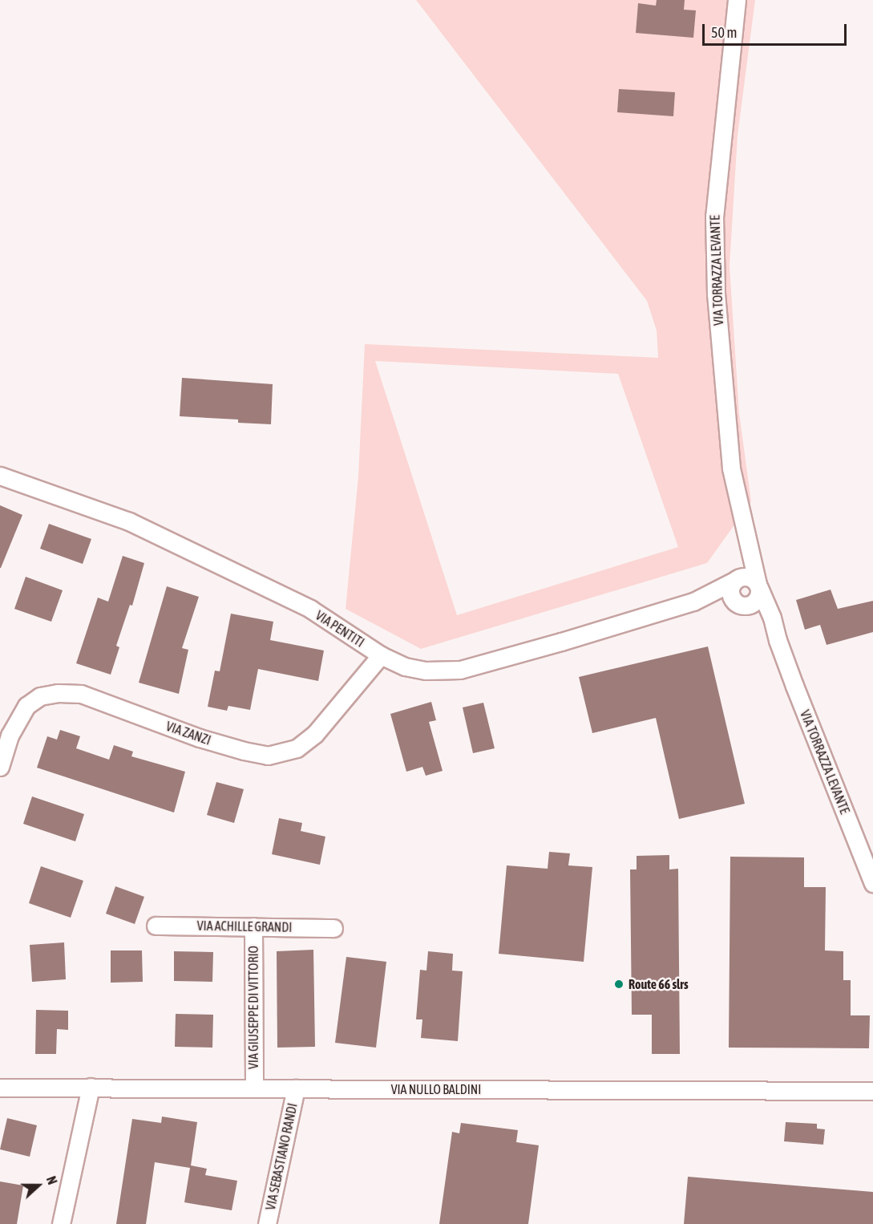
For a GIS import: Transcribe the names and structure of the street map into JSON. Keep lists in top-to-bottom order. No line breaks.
{"streets":{"street":["VIA TORRAZZA LEVANTE","VIA PENTITI","VIA ZANZI","VIA ACHILLE GRANDI","VIA GIUSEPPE DI VITTORIO","VIA NULLO BALDINI","VIA SEBASTIANO RANDI"]},"crossings":[["VIA TORRAZZA LEVANTE","VIA PENTITI"],["VIA PENTITI","VIA ZANZI"],["VIA ACHILLE GRANDI","VIA GIUSEPPE DI VITTORIO"],["VIA GIUSEPPE DI VITTORIO","VIA NULLO BALDINI"],["VIA NULLO BALDINI","VIA SEBASTIANO RANDI"]],"places":["Route 66 slrs"],"scale_bar":"50 m","north":"right"}
